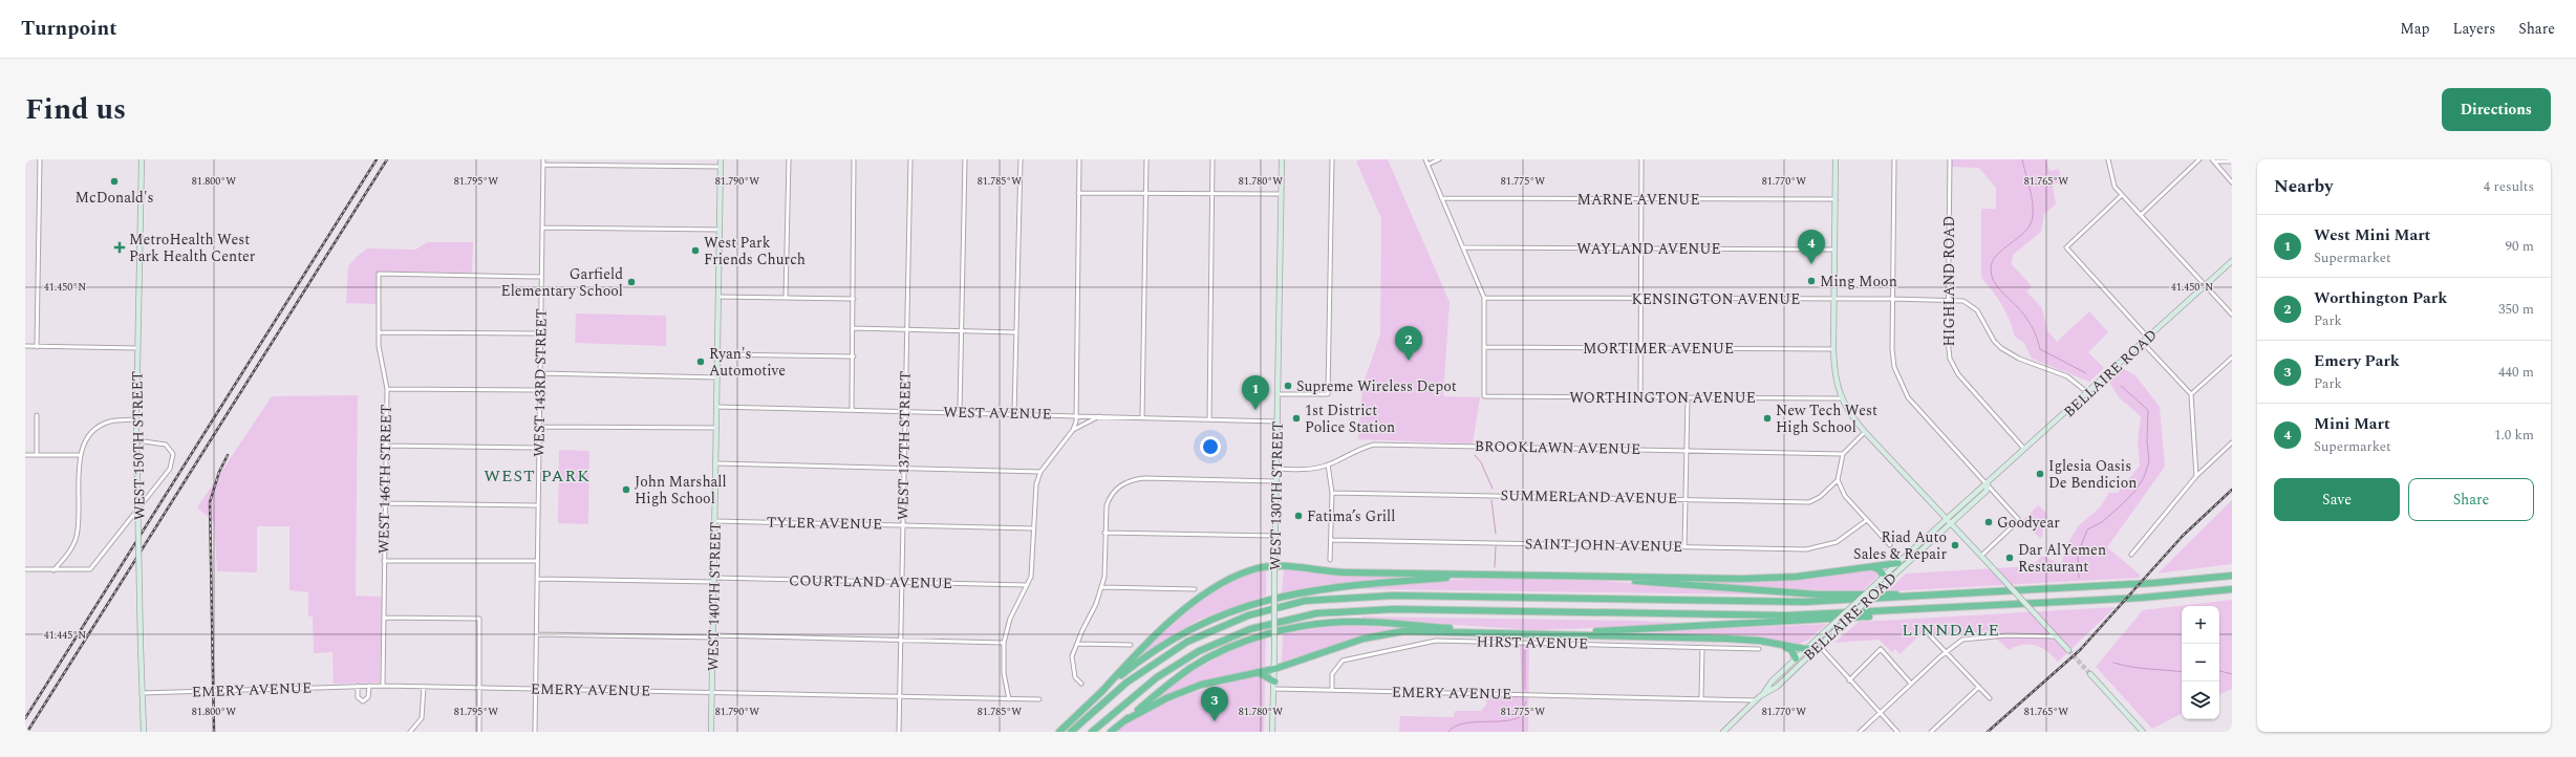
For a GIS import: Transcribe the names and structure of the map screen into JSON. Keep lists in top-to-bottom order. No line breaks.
{"streets":{"main road":["BELLAIRE ROAD","WEST 150TH STREET","WEST 130TH STREET","WEST 140TH STREET"],"street":["MARNE AVENUE","WAYLAND AVENUE","HIGHLAND ROAD","KENSINGTON AVENUE","MORTIMER AVENUE","WEST 143RD STREET","WORTHINGTON AVENUE","WEST AVENUE","WEST 137TH STREET","BROOKLAWN AVENUE","WEST 146TH STREET","SUMMERLAND AVENUE","TYLER AVENUE","SAINT JOHN AVENUE","COURTLAND AVENUE","HIRST AVENUE","EMERY AVENUE"]},"crossings":[["HIGHLAND ROAD","KENSINGTON AVENUE"],["HIGHLAND ROAD","BELLAIRE ROAD"],["KENSINGTON AVENUE","BELLAIRE ROAD"],["MORTIMER AVENUE","WORTHINGTON AVENUE"],["BELLAIRE ROAD","EMERY AVENUE"],["WEST 143RD STREET","WEST 146TH STREET"],["WEST 143RD STREET","COURTLAND AVENUE"],["WEST 143RD STREET","EMERY AVENUE"],["WEST AVENUE","WEST 137TH STREET"],["WEST AVENUE","WEST 130TH STREET"],["WEST AVENUE","WEST 140TH STREET"],["WEST 150TH STREET","EMERY AVENUE"],["WEST 137TH STREET","TYLER AVENUE"],["WEST 137TH STREET","COURTLAND AVENUE"],["WEST 137TH STREET","EMERY AVENUE"],["BROOKLAWN AVENUE","WEST 130TH STREET"],["WEST 146TH STREET","EMERY AVENUE"],["WEST 130TH STREET","EMERY AVENUE"],["TYLER AVENUE","WEST 140TH STREET"],["COURTLAND AVENUE","WEST 140TH STREET"],["WEST 140TH STREET","EMERY AVENUE"],["HIRST AVENUE","EMERY AVENUE"]],"districts":["WEST PARK","LINNDALE"],"places":{"other":["McDonald's","West Park Friends Church","Ming Moon","Garfield Elementary School","Ryan's Automotive","Supreme Wireless Depot","1st District Police Station","New Tech West High School","Iglesia Oasis De Bendicion","John Marshall High School","Fatima’s Grill","Goodyear","Riad Auto Sales & Repair","Dar AlYemen Restaurant"],"health":["MetroHealth West Park Health Center"]},"page":{"header":"Turnpoint","nav":["Map","Layers","Share"],"title":"Find us","buttons":["Directions",["Save","Share"]],"heading":["Nearby","4 results"],"list":[{"mark":"1","name":"West Mini Mart","note":"Supermarket","value":"90 m"},{"mark":"2","name":"Worthington Park","note":"Park","value":"350 m"},{"mark":"3","name":"Emery Park","note":"Park","value":"440 m"},{"mark":"4","name":"Mini Mart","note":"Supermarket","value":"1.0 km"}],"pins":["4","2","1","3"],"map_buttons":["+","−"]},"coordinates":["81.800°W","81.795°W","81.790°W","81.785°W","81.780°W","81.775°W","81.770°W","81.765°W","41.450°N","41.445°N"]}
